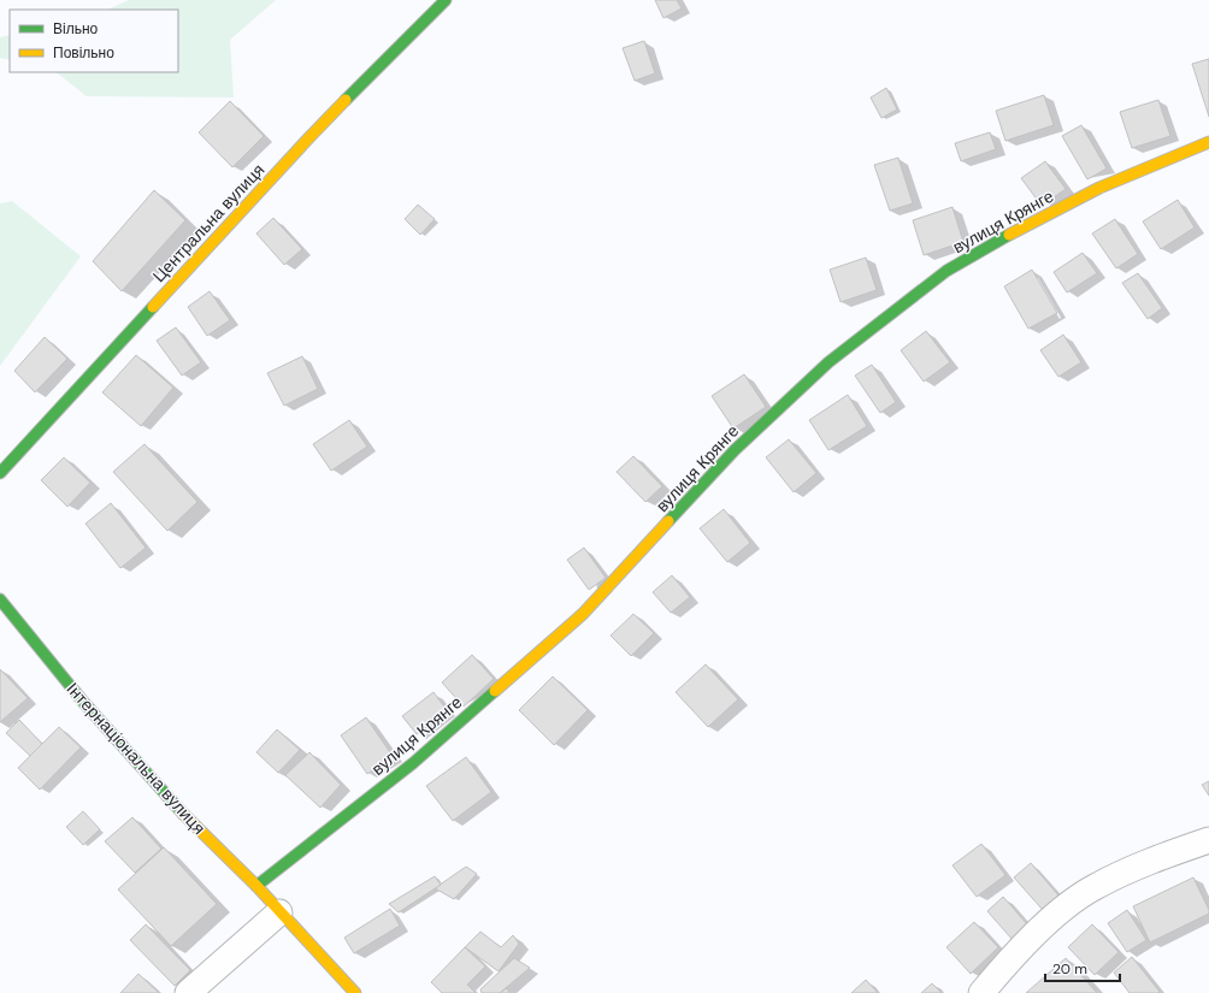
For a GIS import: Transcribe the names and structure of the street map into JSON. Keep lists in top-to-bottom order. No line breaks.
{"streets":{"street":["вулиця Крянге","Центральна вулиця","Інтернаціональна вулиця"]},"crossings":[["вулиця Крянге","Інтернаціональна вулиця"]],"legend":["Вільно","Повільно"],"scale_bar":"20 m"}
